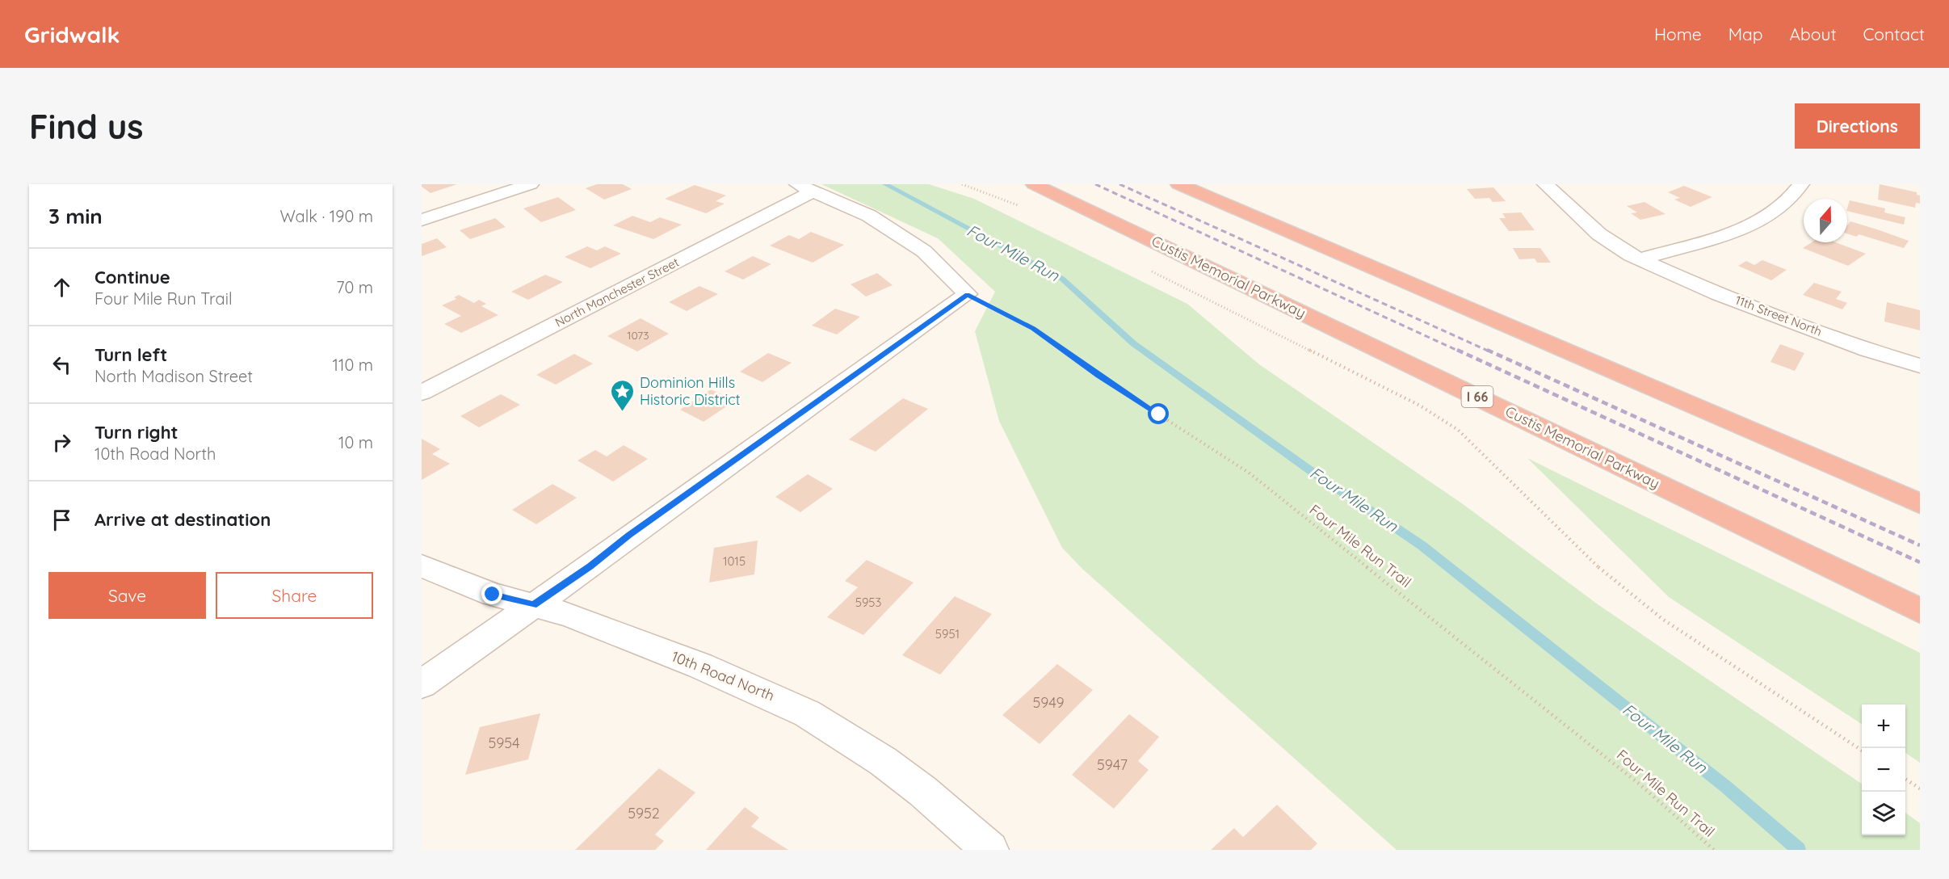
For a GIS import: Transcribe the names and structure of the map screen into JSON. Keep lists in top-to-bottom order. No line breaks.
{"streets":{"highway":["Custis Memorial Parkway","I 66"],"street":["North Manchester Street","11th Street North","10th Road North"],"path":["Four Mile Run Trail"]},"water":["Four Mile Run"],"places":{"place":["Dominion Hills Historic District"]},"house_numbers":["1073","1015","5953","5951","5949","5954","5947","5952"],"north":"top","page":{"header":"Gridwalk","nav":["Home","Map","About","Contact"],"buttons":["Directions",["Save","Share"]],"title":"Find us","heading":["3 min","Walk · 190 m"],"list":[["Continue","Four Mile Run Trail","70 m"],["Turn left","North Madison Street","110 m"],["Turn right","10th Road North","10 m"],"Arrive at destination"],"map_buttons":["+","−"]}}
